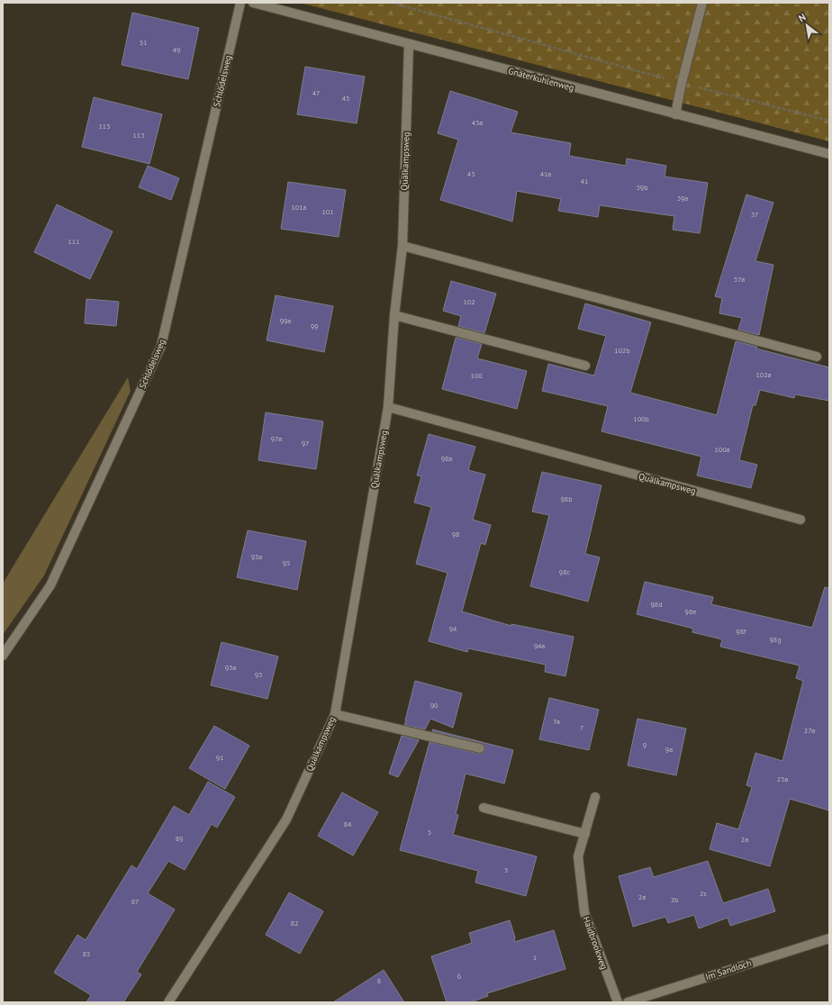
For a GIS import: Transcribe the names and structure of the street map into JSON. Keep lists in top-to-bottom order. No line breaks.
{"streets":{"street":["Gnäterkuhlenweg","Schlödelsweg","Quälkampsweg","Haidbrookweg","Im Sandloch"]},"crossings":[["Gnäterkuhlenweg","Quälkampsweg"]],"house_numbers":["51","49","47","45","43a","115","113","43","41a","41","39b","39a","101a","101","37","111","37a","102","99a","99","102b","102a","100","100b","97a","97","100a","98a","98b","98","95a","95","98c","98d","98e","94","98f","98g","94a","93a","93","90","7a","7","27a","9","9a","91","25a","84","5","89","2a","3","2c","2a","2b","87","82","85","1","6","8"],"north":"top left"}
